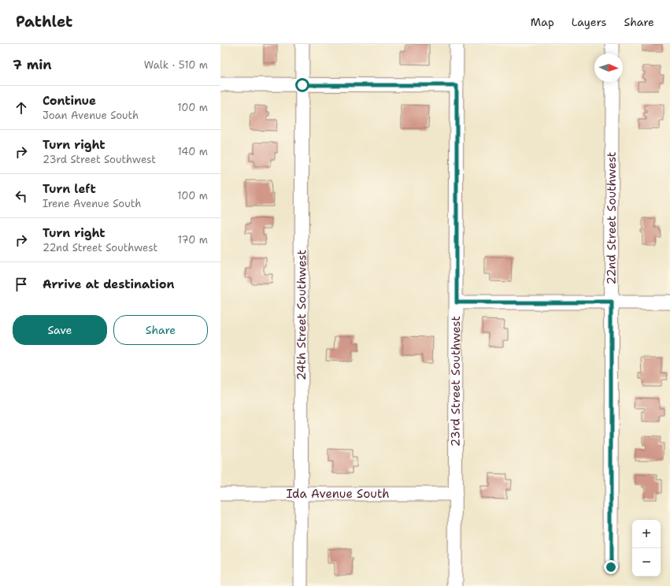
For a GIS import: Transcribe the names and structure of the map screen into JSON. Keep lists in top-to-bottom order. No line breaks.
{"streets":{"street":["22nd Street Southwest","24th Street Southwest","23rd Street Southwest","Ida Avenue South"]},"crossings":[["24th Street Southwest","Ida Avenue South"],["23rd Street Southwest","Ida Avenue South"]],"north":"right","page":{"header":"Pathlet","nav":["Map","Layers","Share"],"heading":["7 min","Walk · 510 m"],"list":[["Continue","Joan Avenue South","100 m"],["Turn right","23rd Street Southwest","140 m"],["Turn left","Irene Avenue South","100 m"],["Turn right","22nd Street Southwest","170 m"],"Arrive at destination"],"buttons":["Save","Share"],"map_buttons":["+","−"]}}
